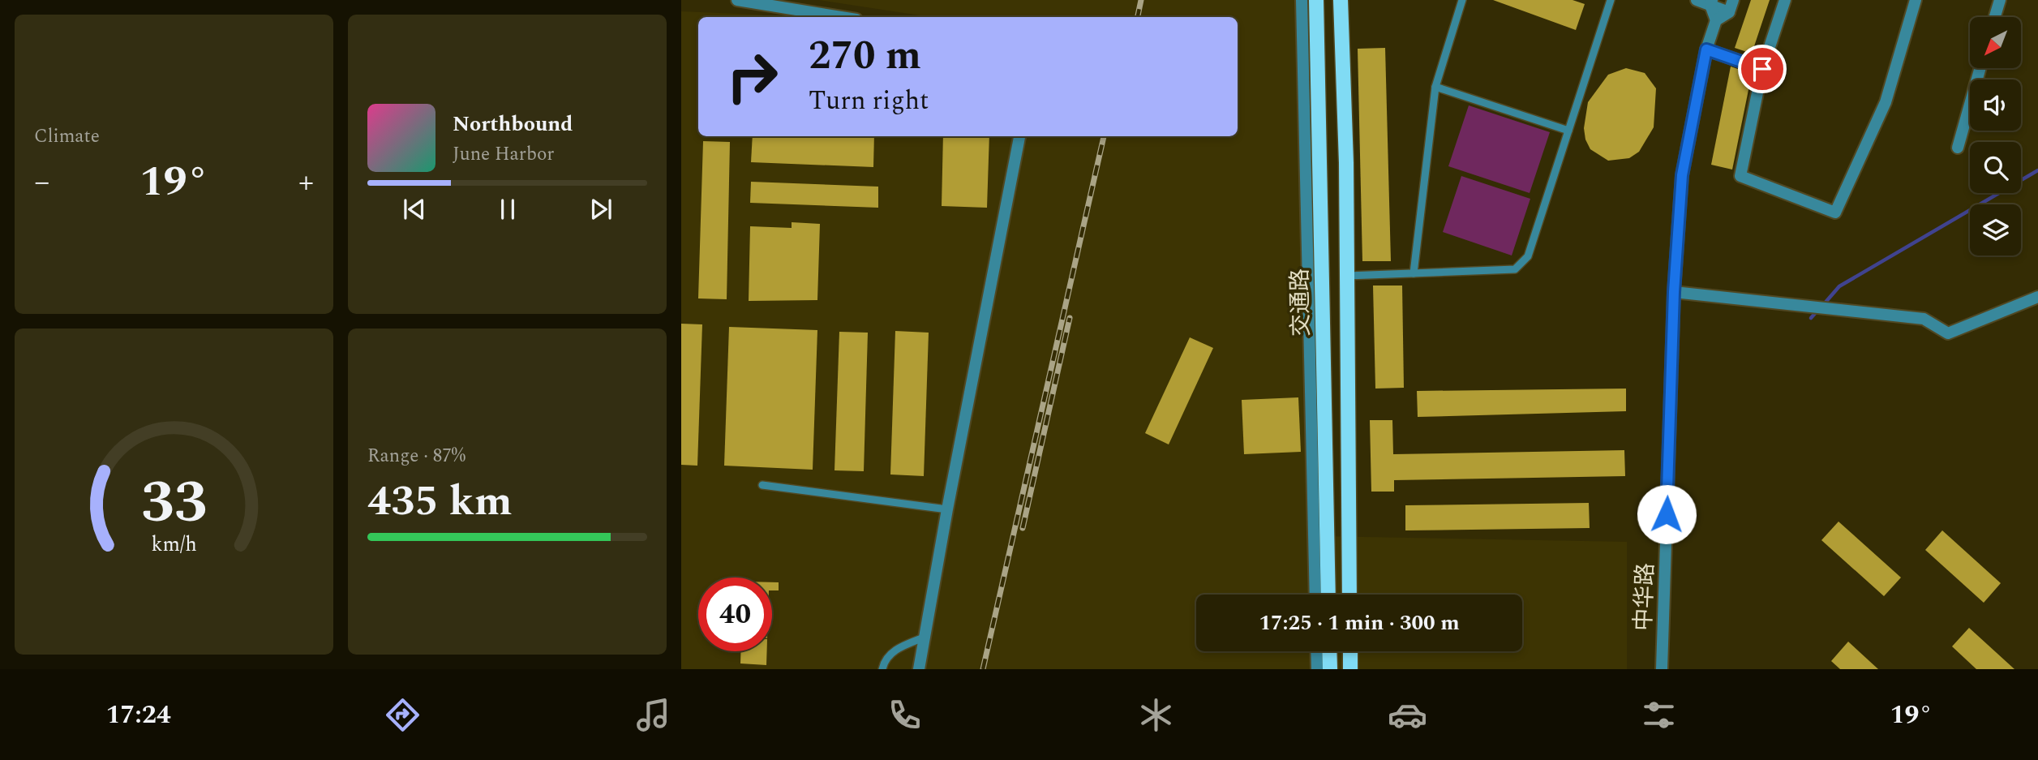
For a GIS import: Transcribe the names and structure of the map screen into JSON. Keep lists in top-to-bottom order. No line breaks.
{"streets":{"main road":["交通路"],"street":["中华路"]},"north":"bottom left","page":{"tile":["Climate",["Range · 87%","435 km"]],"turn":["270 m","Turn right"],"song":["Northbound","June Harbor"],"heat":["−","19°","+"],"limit":"40","trip":"17:25 · 1 min · 300 m","tabs":["17:24","19°"],"gauge":["33","km/h"]}}
